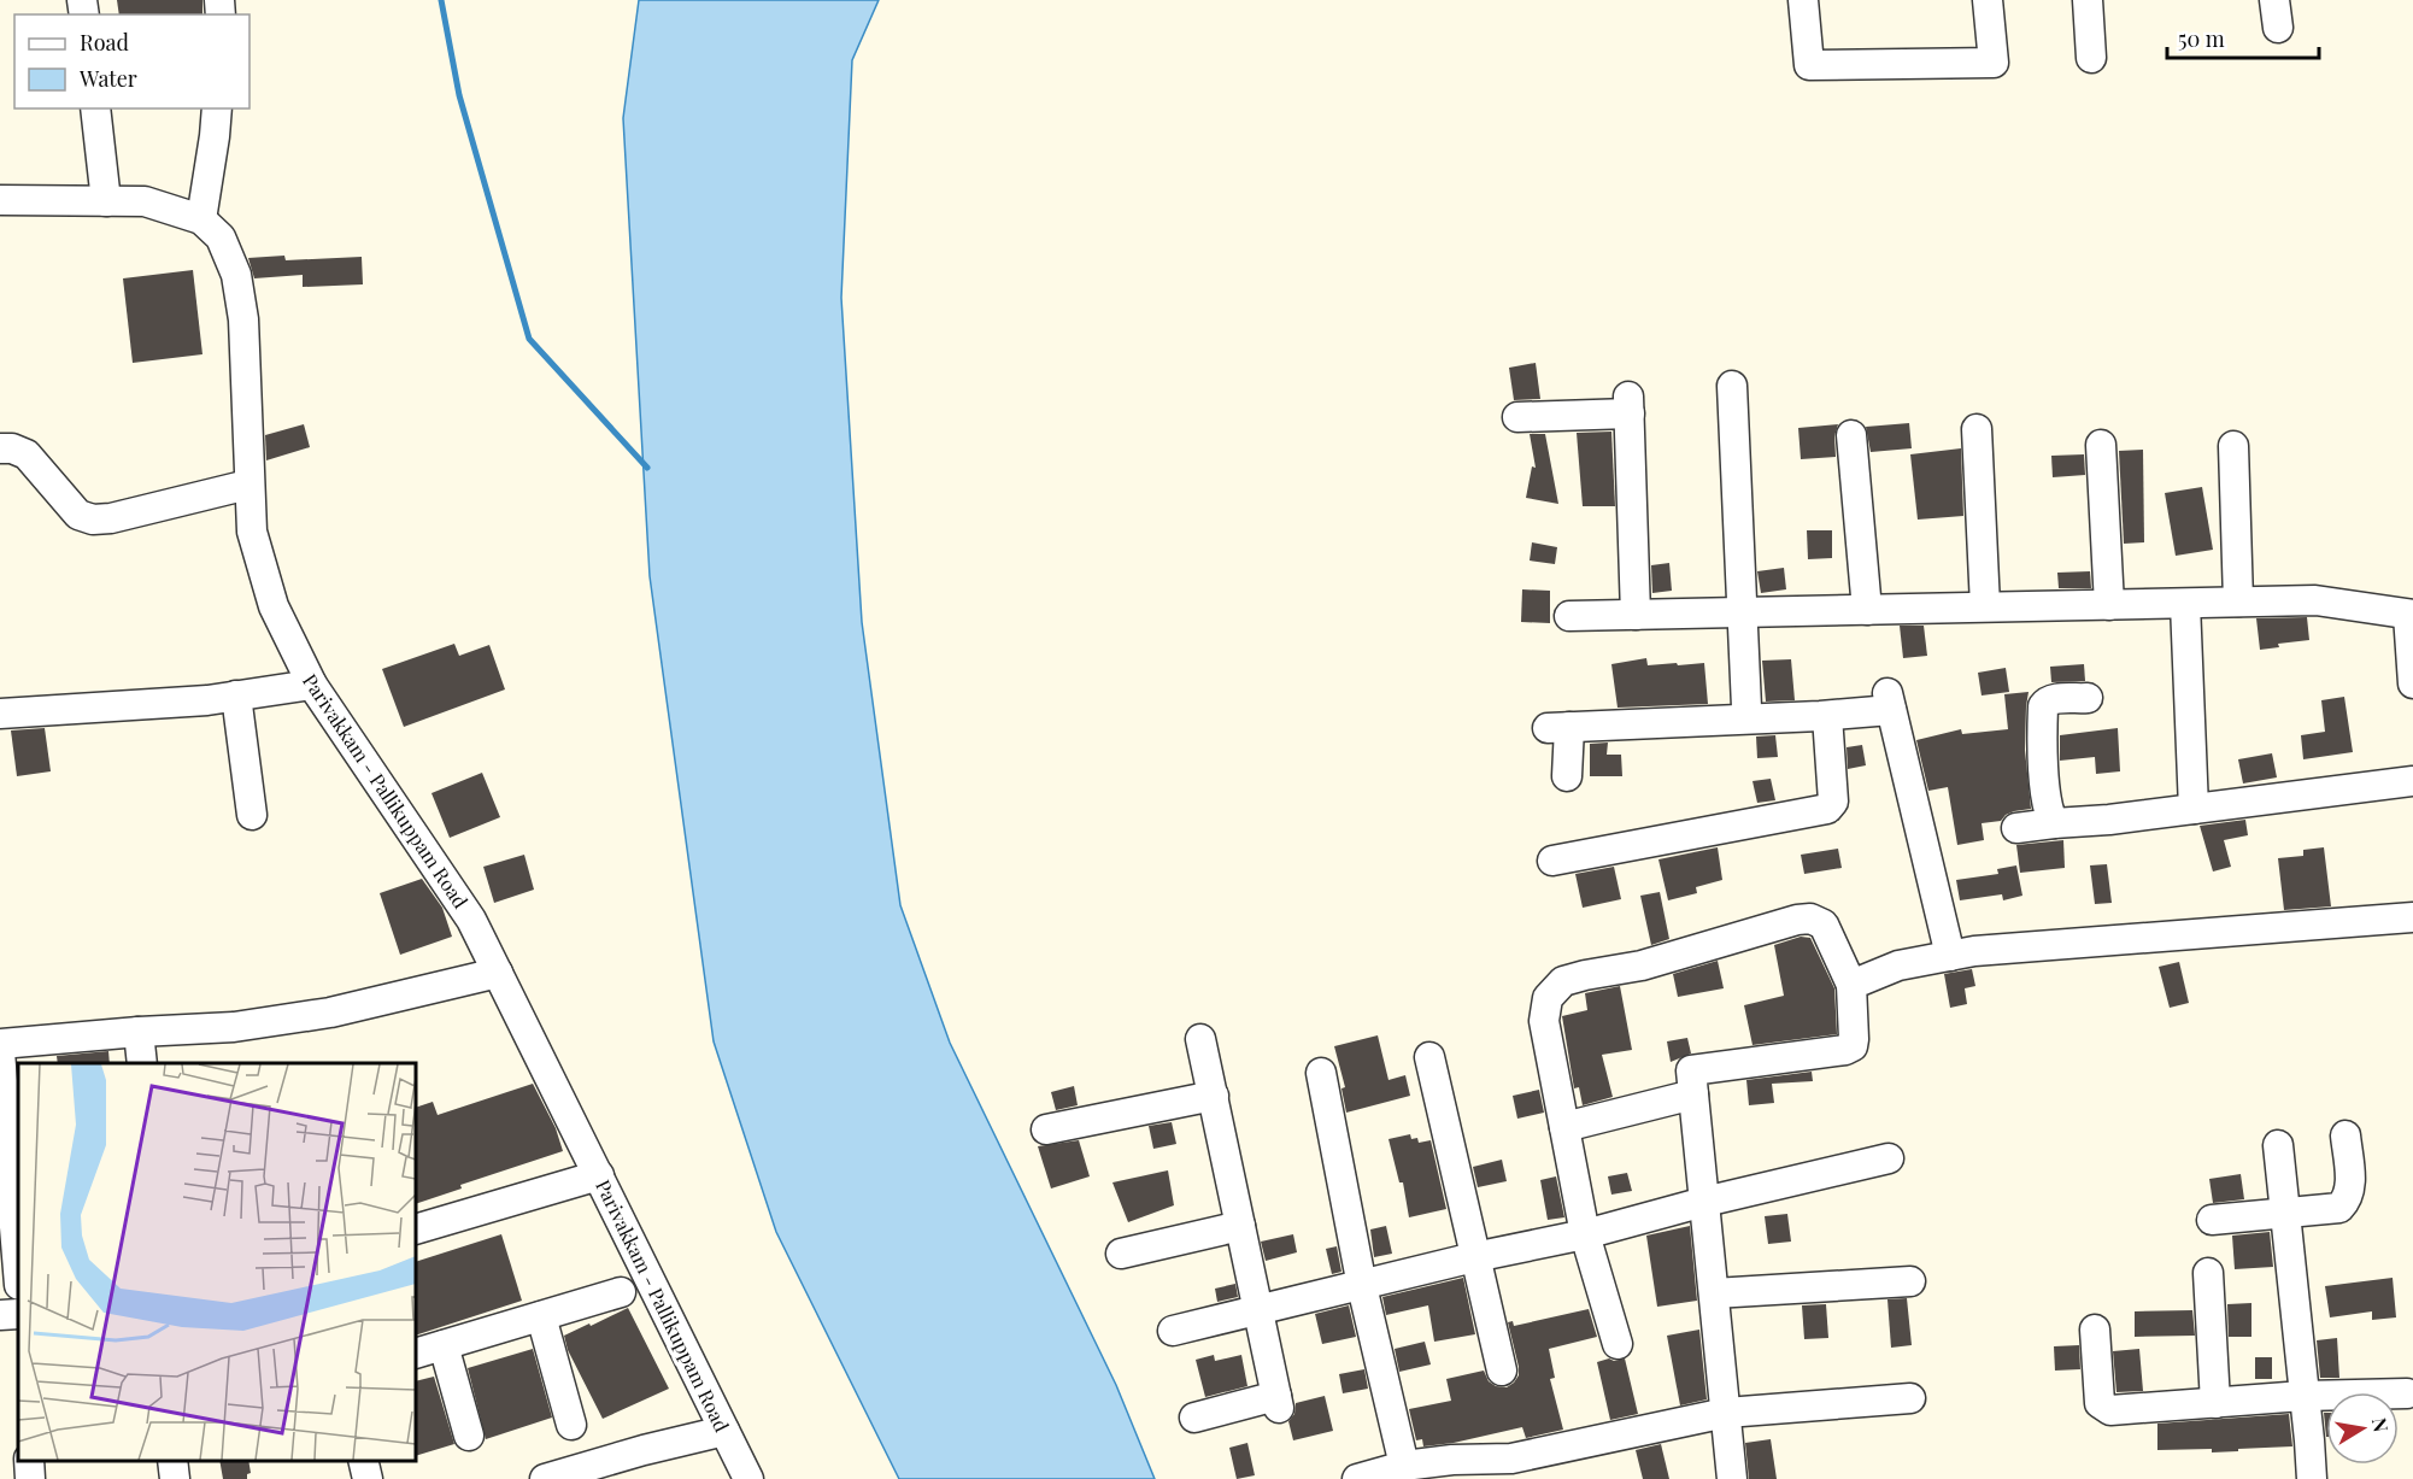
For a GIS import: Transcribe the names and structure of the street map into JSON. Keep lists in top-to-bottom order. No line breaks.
{"streets":{"street":["Parivakkam - Pallikuppam Road"]},"legend":["Road","Water"],"scale_bar":"50 m","north":"right"}
